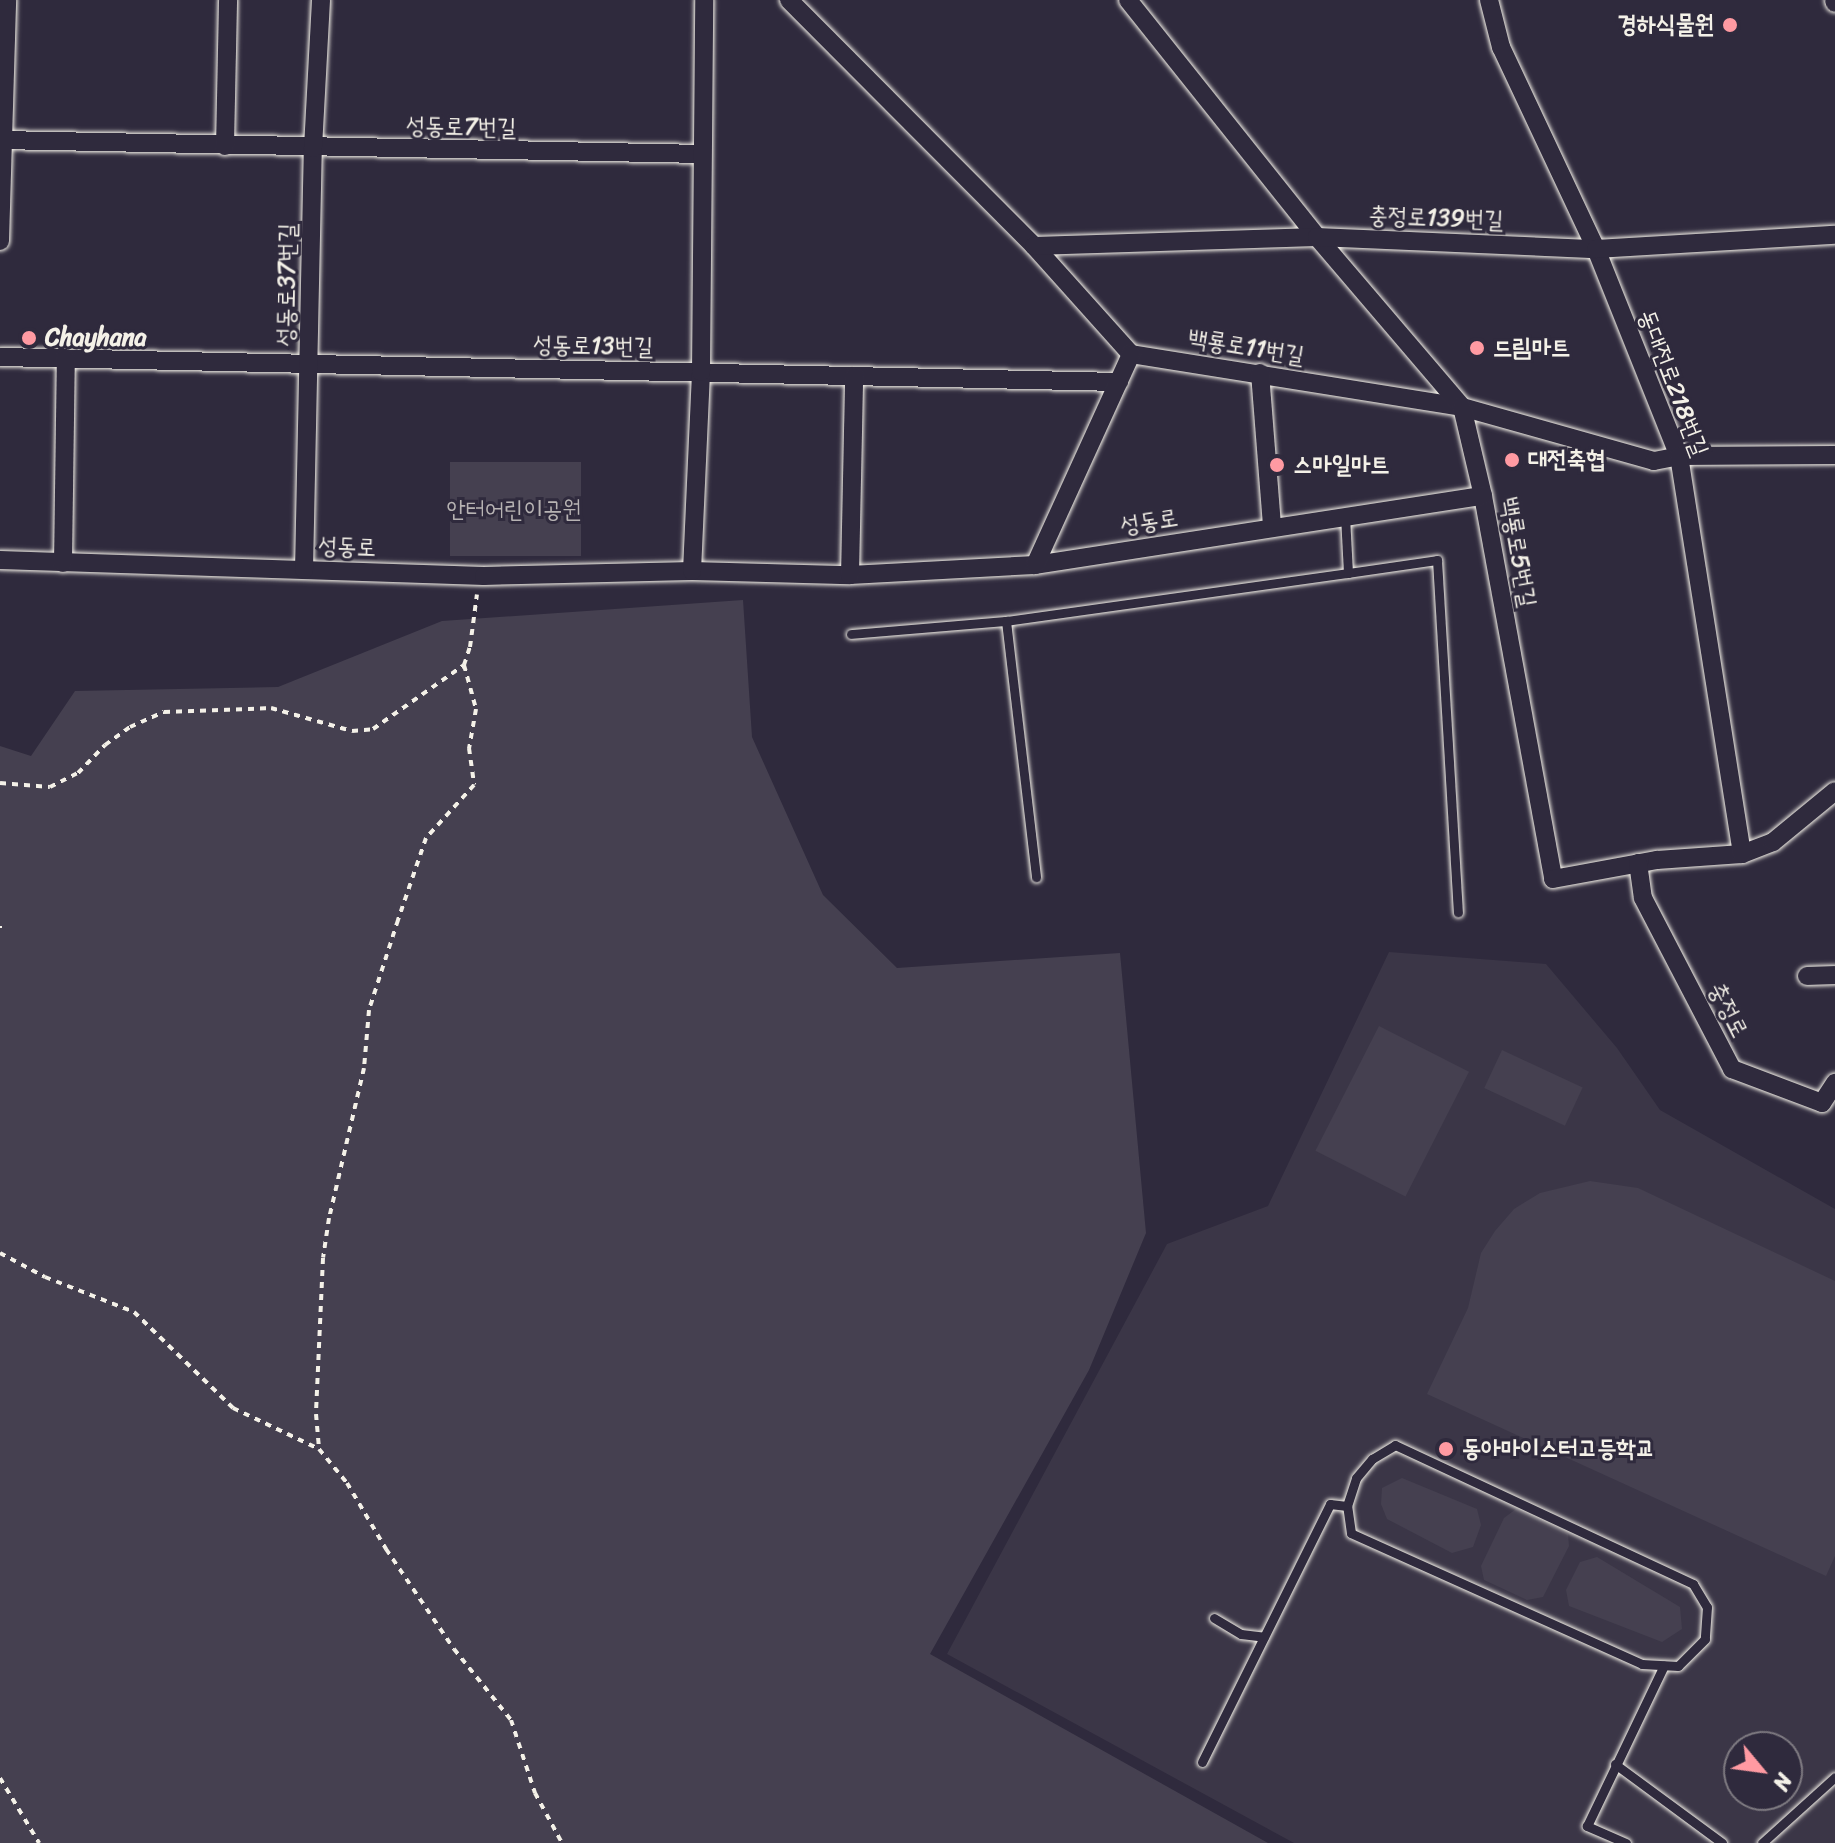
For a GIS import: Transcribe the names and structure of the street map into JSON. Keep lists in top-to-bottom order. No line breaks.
{"streets":{"street":["성동로7번길","충정로139번길","성동로37번길","성동로13번길","백룡로11번길","동대전로218번길","성동로","백룡로5번길","충정로"]},"crossings":[["성동로7번길","성동로37번길"],["충정로139번길","동대전로218번길"],["충정로139번길","백룡로5번길"],["성동로37번길","성동로13번길"],["성동로37번길","성동로"],["백룡로11번길","동대전로218번길"],["백룡로11번길","백룡로5번길"],["동대전로218번길","백룡로5번길"],["성동로","백룡로5번길"],["백룡로5번길","충정로"]],"parks":["안터어린이공원"],"places":["경하식물원","Chayhana","드림마트","대전축협","스마일마트","동아마이스터고등학교"],"north":"bottom right"}
